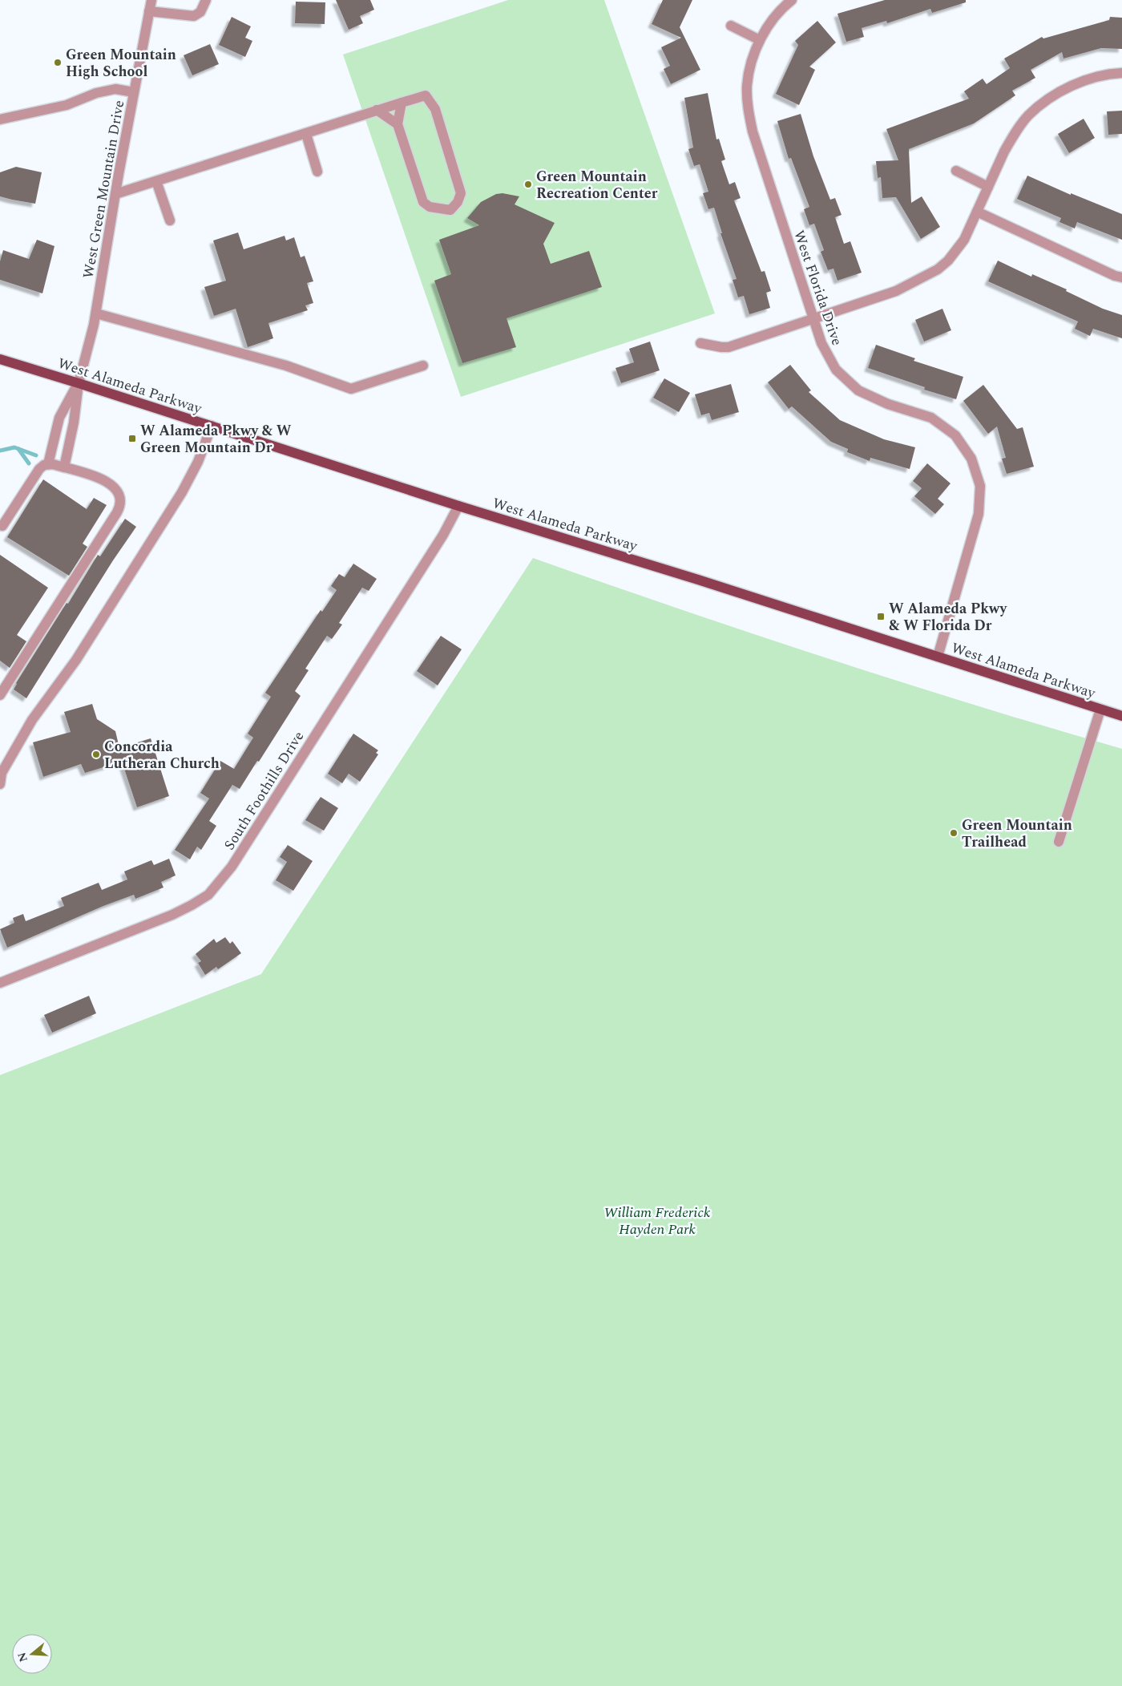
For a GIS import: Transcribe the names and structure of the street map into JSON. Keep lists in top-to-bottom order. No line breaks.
{"streets":{"main road":["West Alameda Parkway"],"street":["West Green Mountain Drive","West Florida Drive","South Foothills Drive"]},"crossings":[["West Green Mountain Drive","West Alameda Parkway"],["West Florida Drive","West Alameda Parkway"],["West Alameda Parkway","South Foothills Drive"]],"parks":["William Frederick Hayden Park"],"places":{"other":["Green Mountain High School","Green Mountain Recreation Center","Concordia Lutheran Church","Green Mountain Trailhead"],"transit":["W Alameda Pkwy & W Green Mountain Dr","W Alameda Pkwy & W Florida Dr"]},"north":"left"}
